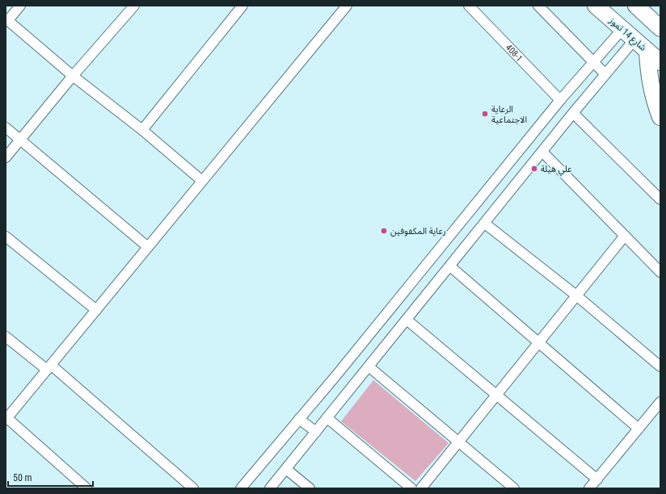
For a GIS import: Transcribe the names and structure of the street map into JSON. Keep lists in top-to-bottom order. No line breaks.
{"streets":{"main road":["شارع 14 تموز"],"street":["408-1"]},"places":["الرعاية الاجتماعية","علي هيلة","رعاية المكفوفين"],"scale_bar":"50 m"}
